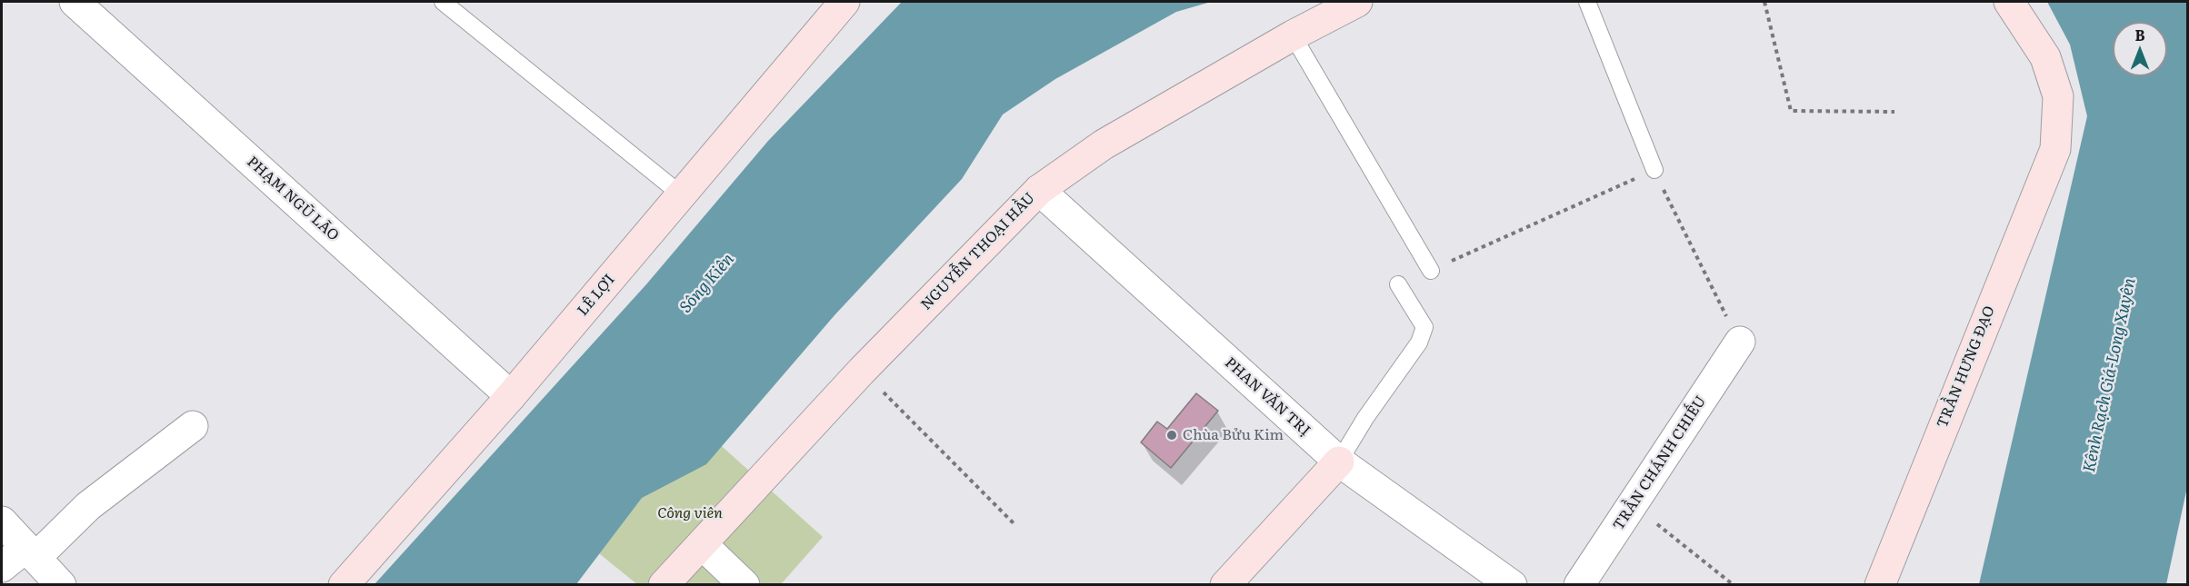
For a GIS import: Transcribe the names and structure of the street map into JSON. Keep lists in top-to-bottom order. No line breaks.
{"streets":{"street":["PHẠM NGŨ LÃO","NGUYỄN THOẠI HẦU","LÊ LỢI","TRẦN HƯNG ĐẠO","PHAN VĂN TRỊ","TRẦN CHÁNH CHIẾU"]},"crossings":[["PHẠM NGŨ LÃO","LÊ LỢI"],["NGUYỄN THOẠI HẦU","PHAN VĂN TRỊ"]],"water":["Sông Kiên","Kênh Rạch Giá-Long Xuyên"],"parks":["Công viên"],"places":["Chùa Bửu Kim"],"north":"top"}
